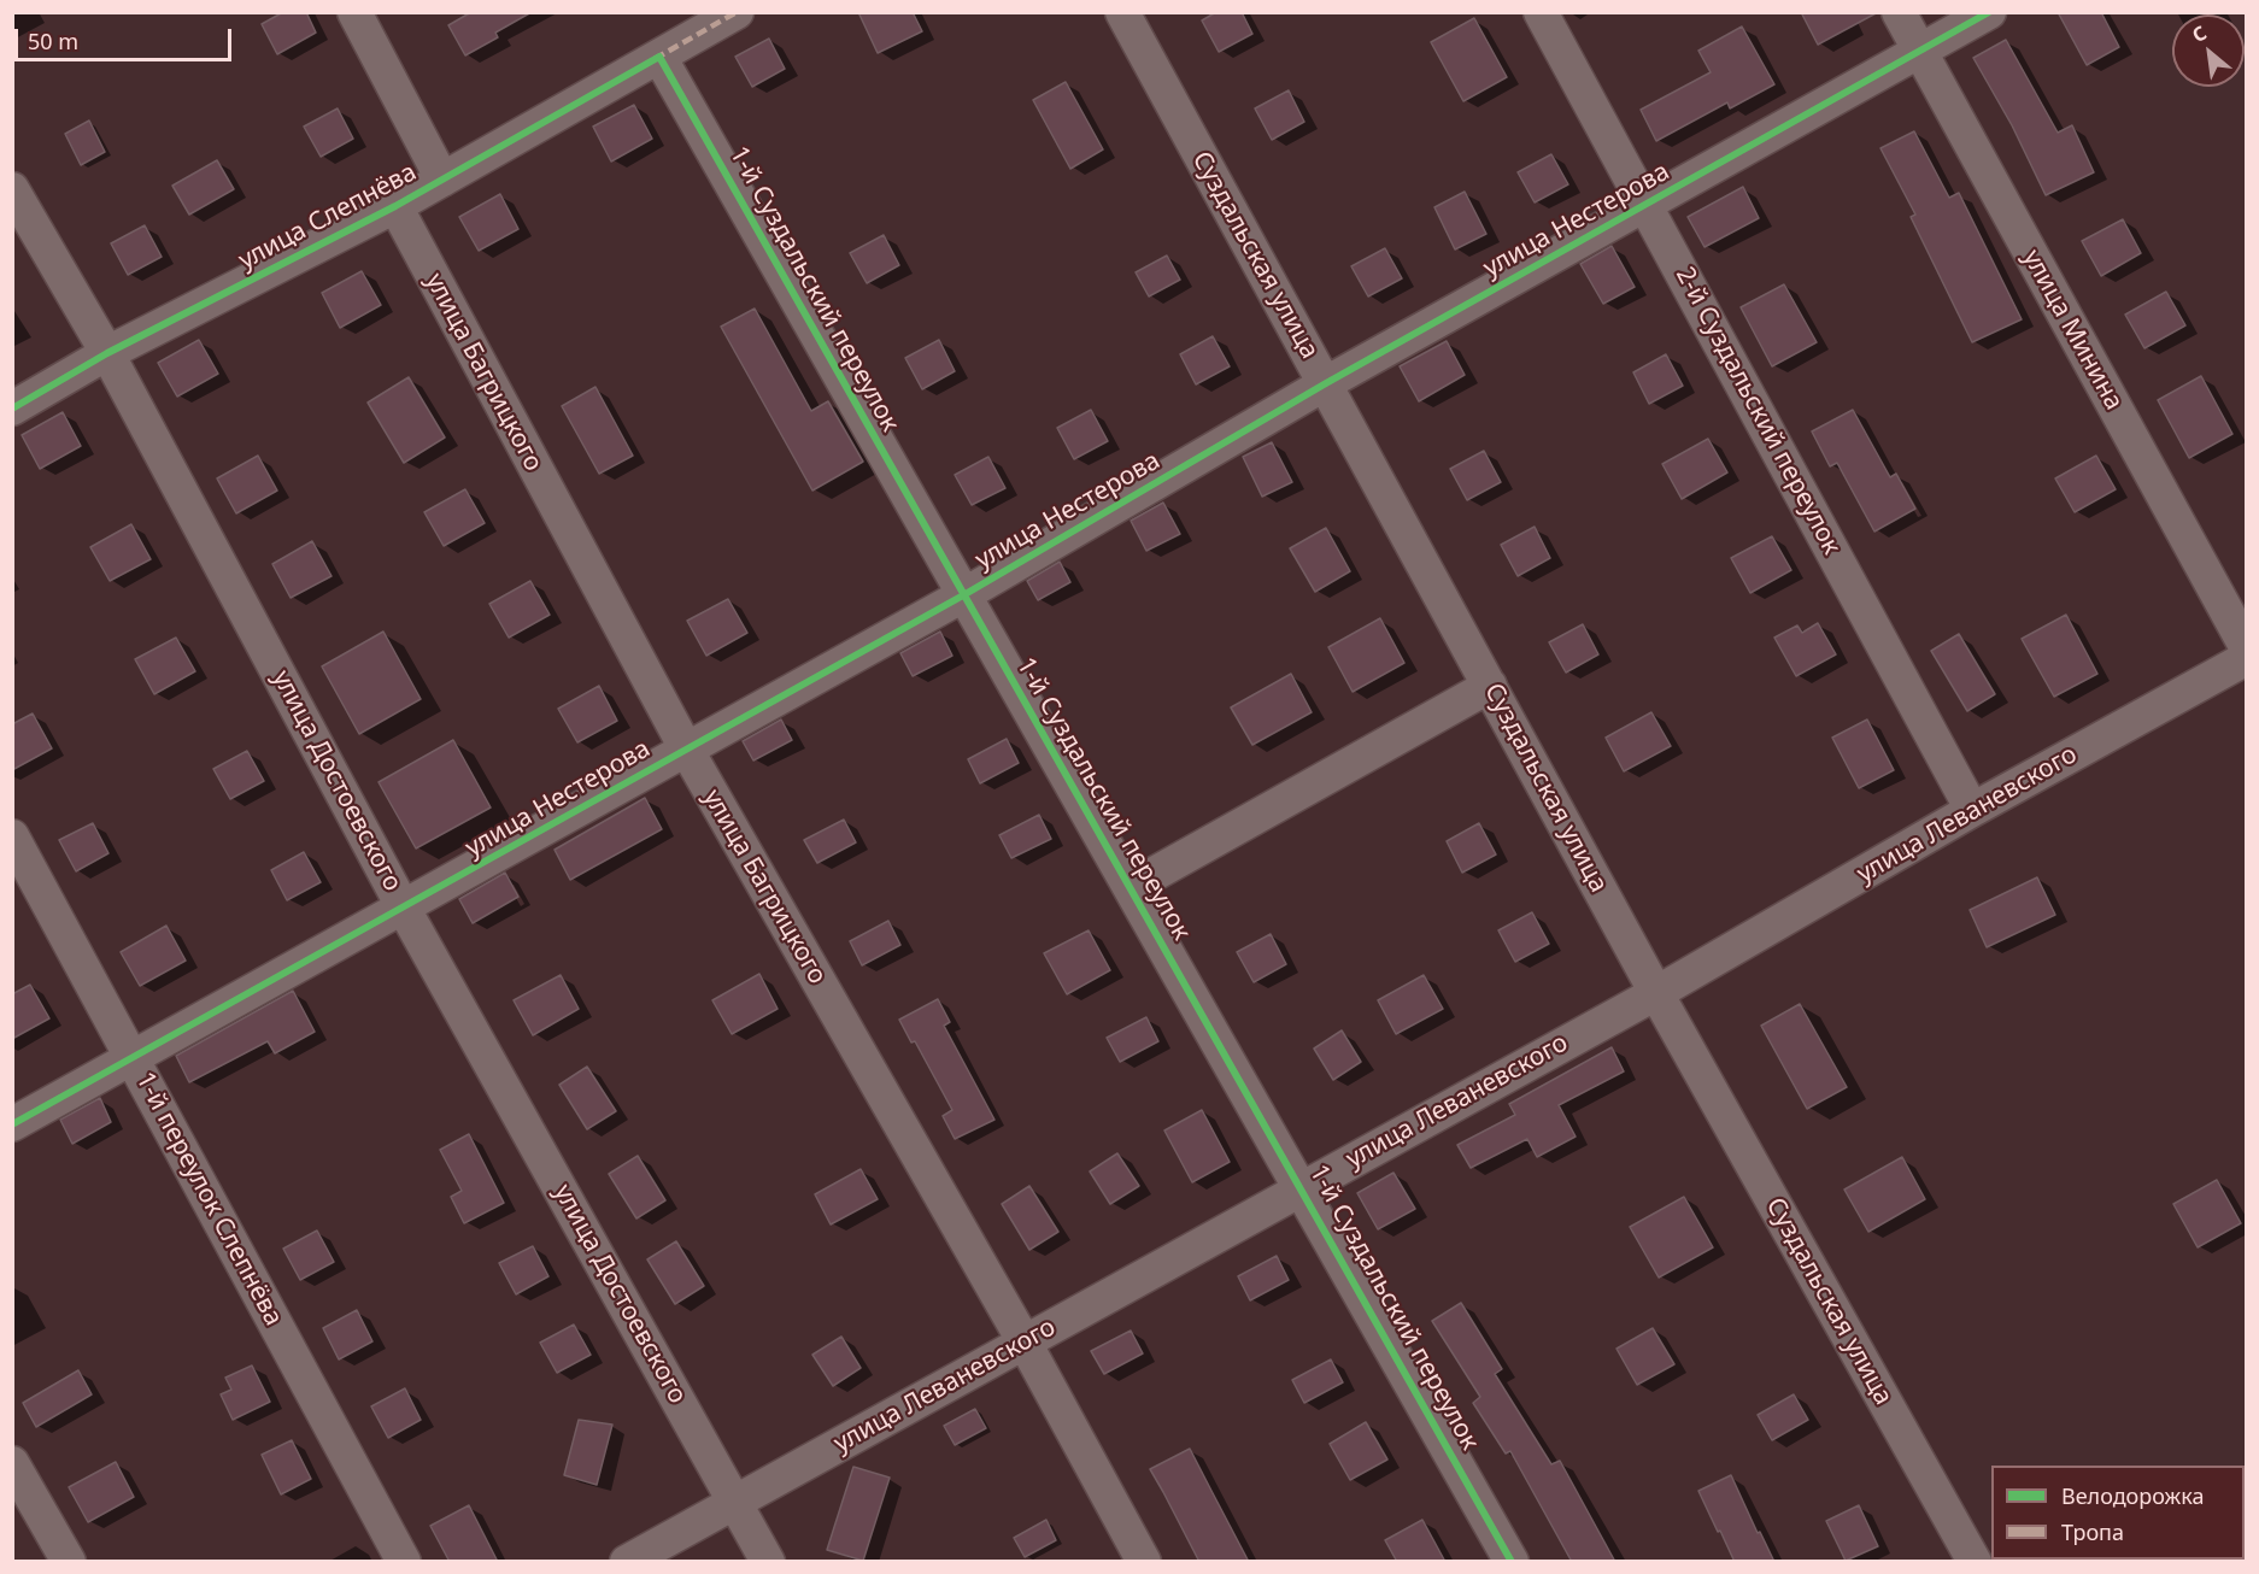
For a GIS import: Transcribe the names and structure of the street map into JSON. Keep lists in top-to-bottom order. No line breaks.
{"streets":{"street":["улица Слепнёва","улица Нестерова","Суздальская улица","1-й Суздальский переулок","улица Минина","улица Багрицкого","2-й Суздальский переулок","улица Достоевского","улица Леваневского","1-й переулок Слепнёва"]},"crossings":[["улица Слепнёва","1-й Суздальский переулок"],["улица Слепнёва","улица Багрицкого"],["улица Слепнёва","улица Достоевского"],["улица Нестерова","Суздальская улица"],["улица Нестерова","1-й Суздальский переулок"],["улица Нестерова","улица Минина"],["улица Нестерова","улица Багрицкого"],["улица Нестерова","2-й Суздальский переулок"],["улица Нестерова","улица Достоевского"],["улица Нестерова","1-й переулок Слепнёва"],["Суздальская улица","улица Леваневского"],["1-й Суздальский переулок","улица Леваневского"],["улица Багрицкого","улица Леваневского"],["2-й Суздальский переулок","улица Леваневского"],["улица Достоевского","улица Леваневского"]],"legend":["Велодорожка","Тропа"],"scale_bar":"50 m","north":"top left"}
